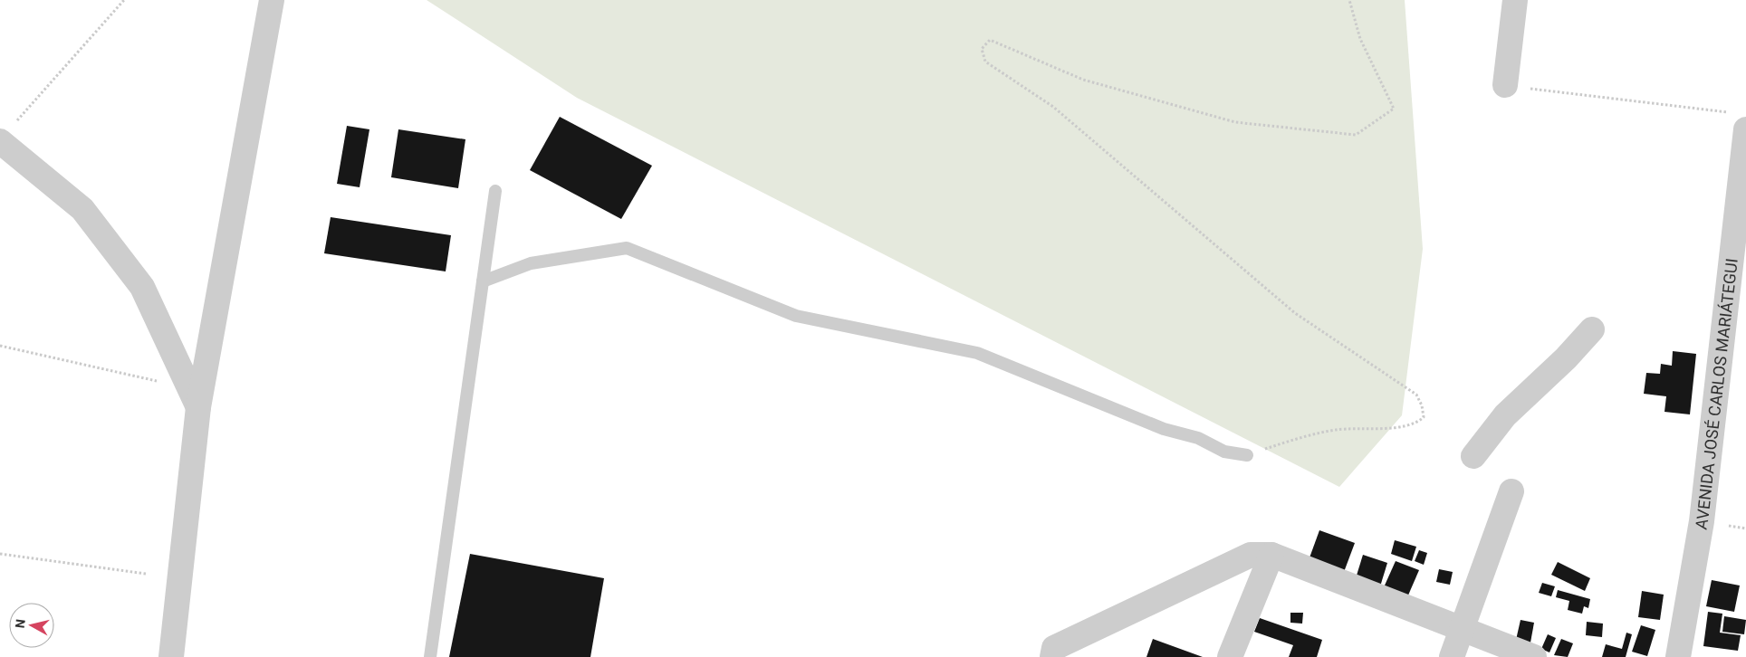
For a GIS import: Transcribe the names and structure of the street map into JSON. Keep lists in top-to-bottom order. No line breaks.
{"streets":{"street":["AVENIDA JOSÉ CARLOS MARIÁTEGUI"]},"north":"left"}
